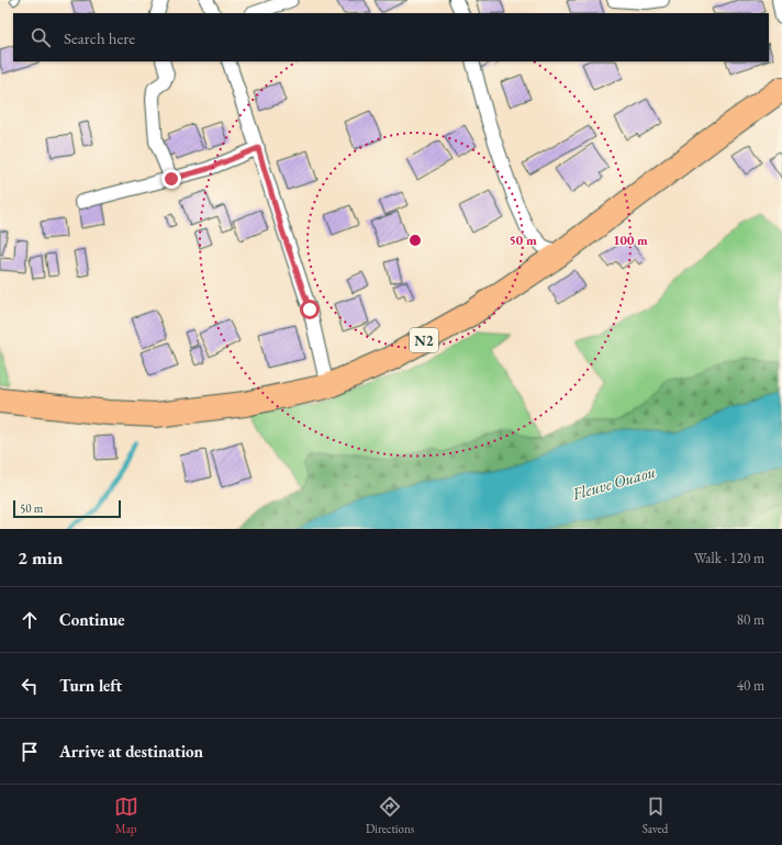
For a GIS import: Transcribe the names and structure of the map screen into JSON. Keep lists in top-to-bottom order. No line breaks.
{"streets":{"highway":["N2"]},"water":["Fleuve Ouaou"],"scale_bar":"50 m","page":{"search":"Search here","scale":"50 m","heading":["2 min","Walk · 120 m"],"list":[["Continue","80 m"],["Turn left","40 m"],"Arrive at destination"],"nav":["Map","Directions","Saved"]},"rings":["50 m","100 m"]}
